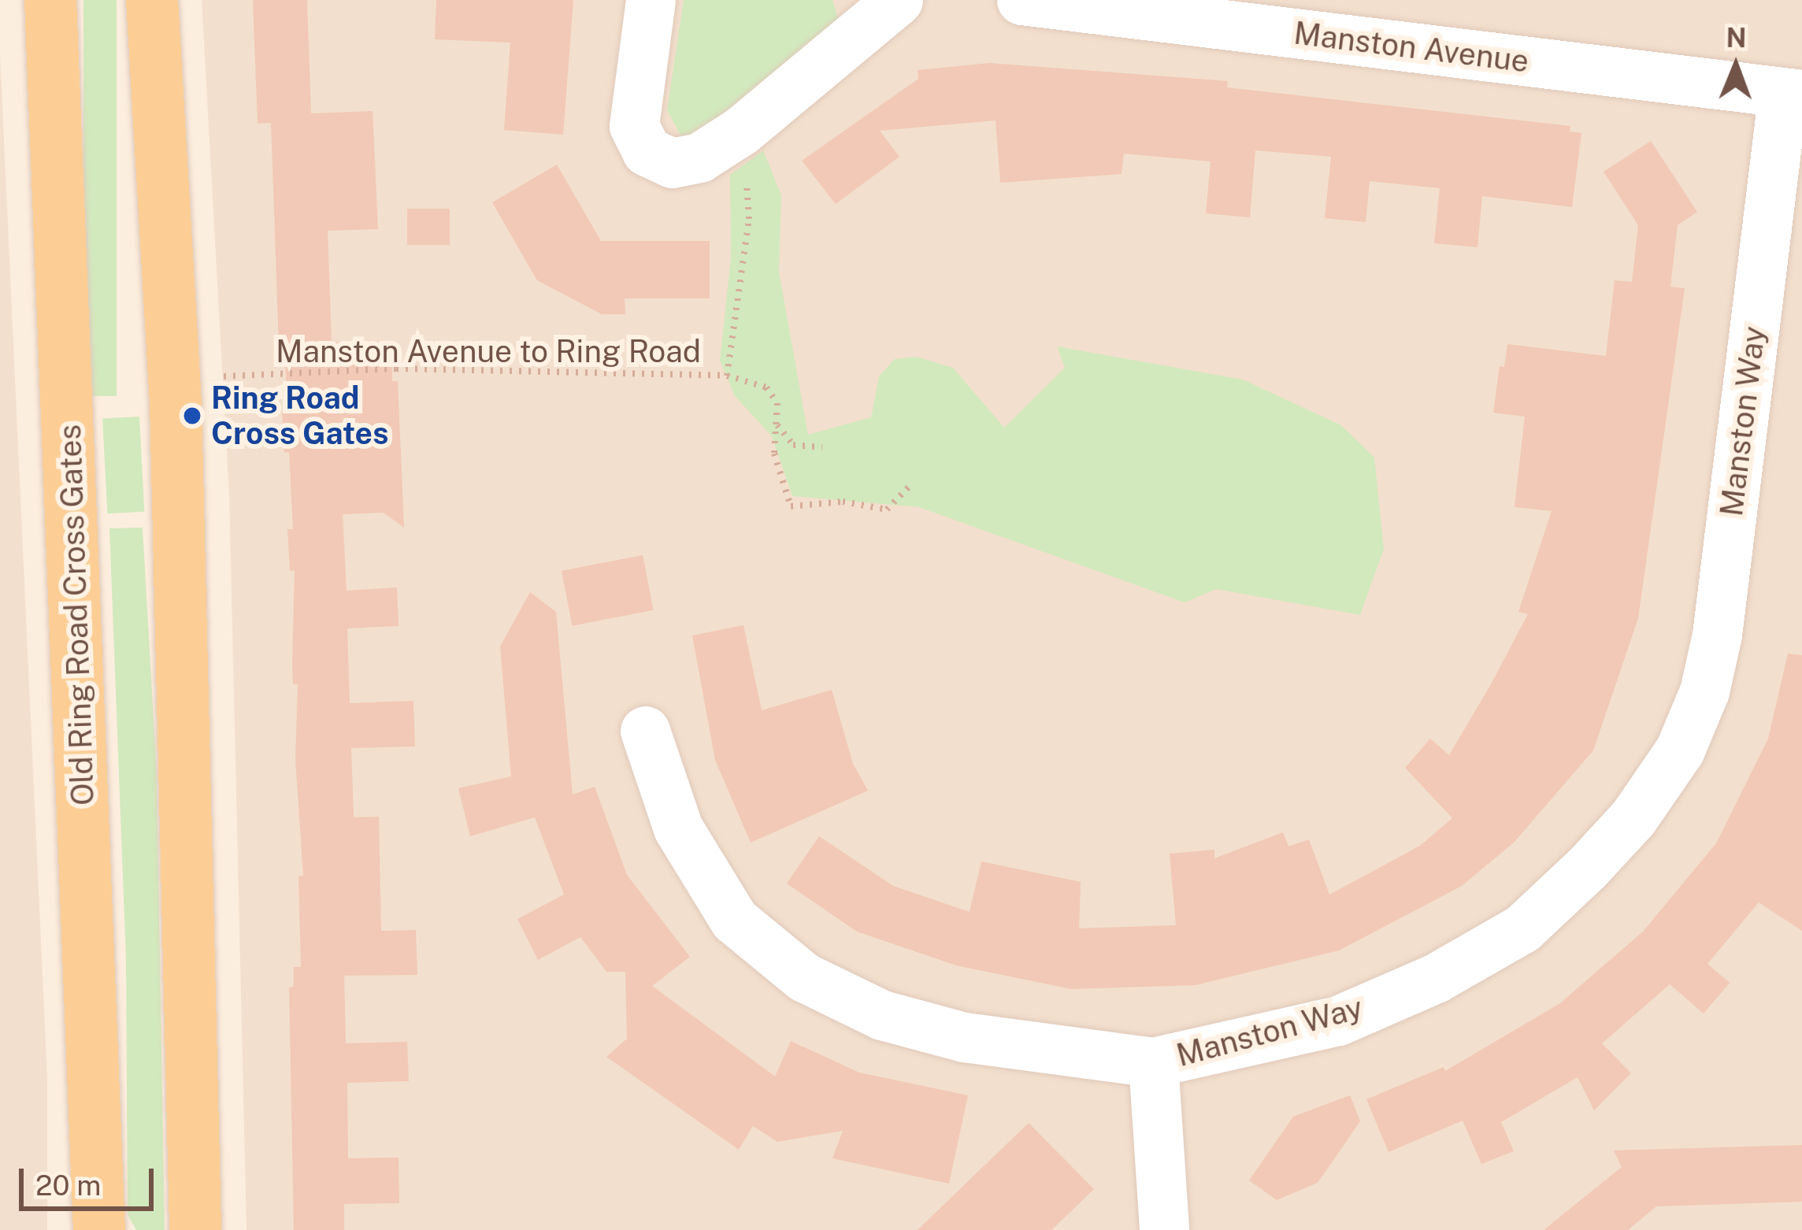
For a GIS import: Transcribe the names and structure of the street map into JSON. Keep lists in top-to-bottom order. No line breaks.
{"streets":{"main road":["Old Ring Road Cross Gates"],"street":["Manston Avenue","Manston Way"],"path":["Manston Avenue to Ring Road"]},"crossings":[["Manston Avenue","Manston Way"]],"places":["Ring Road Cross Gates"],"scale_bar":"20 m","north":"top"}
